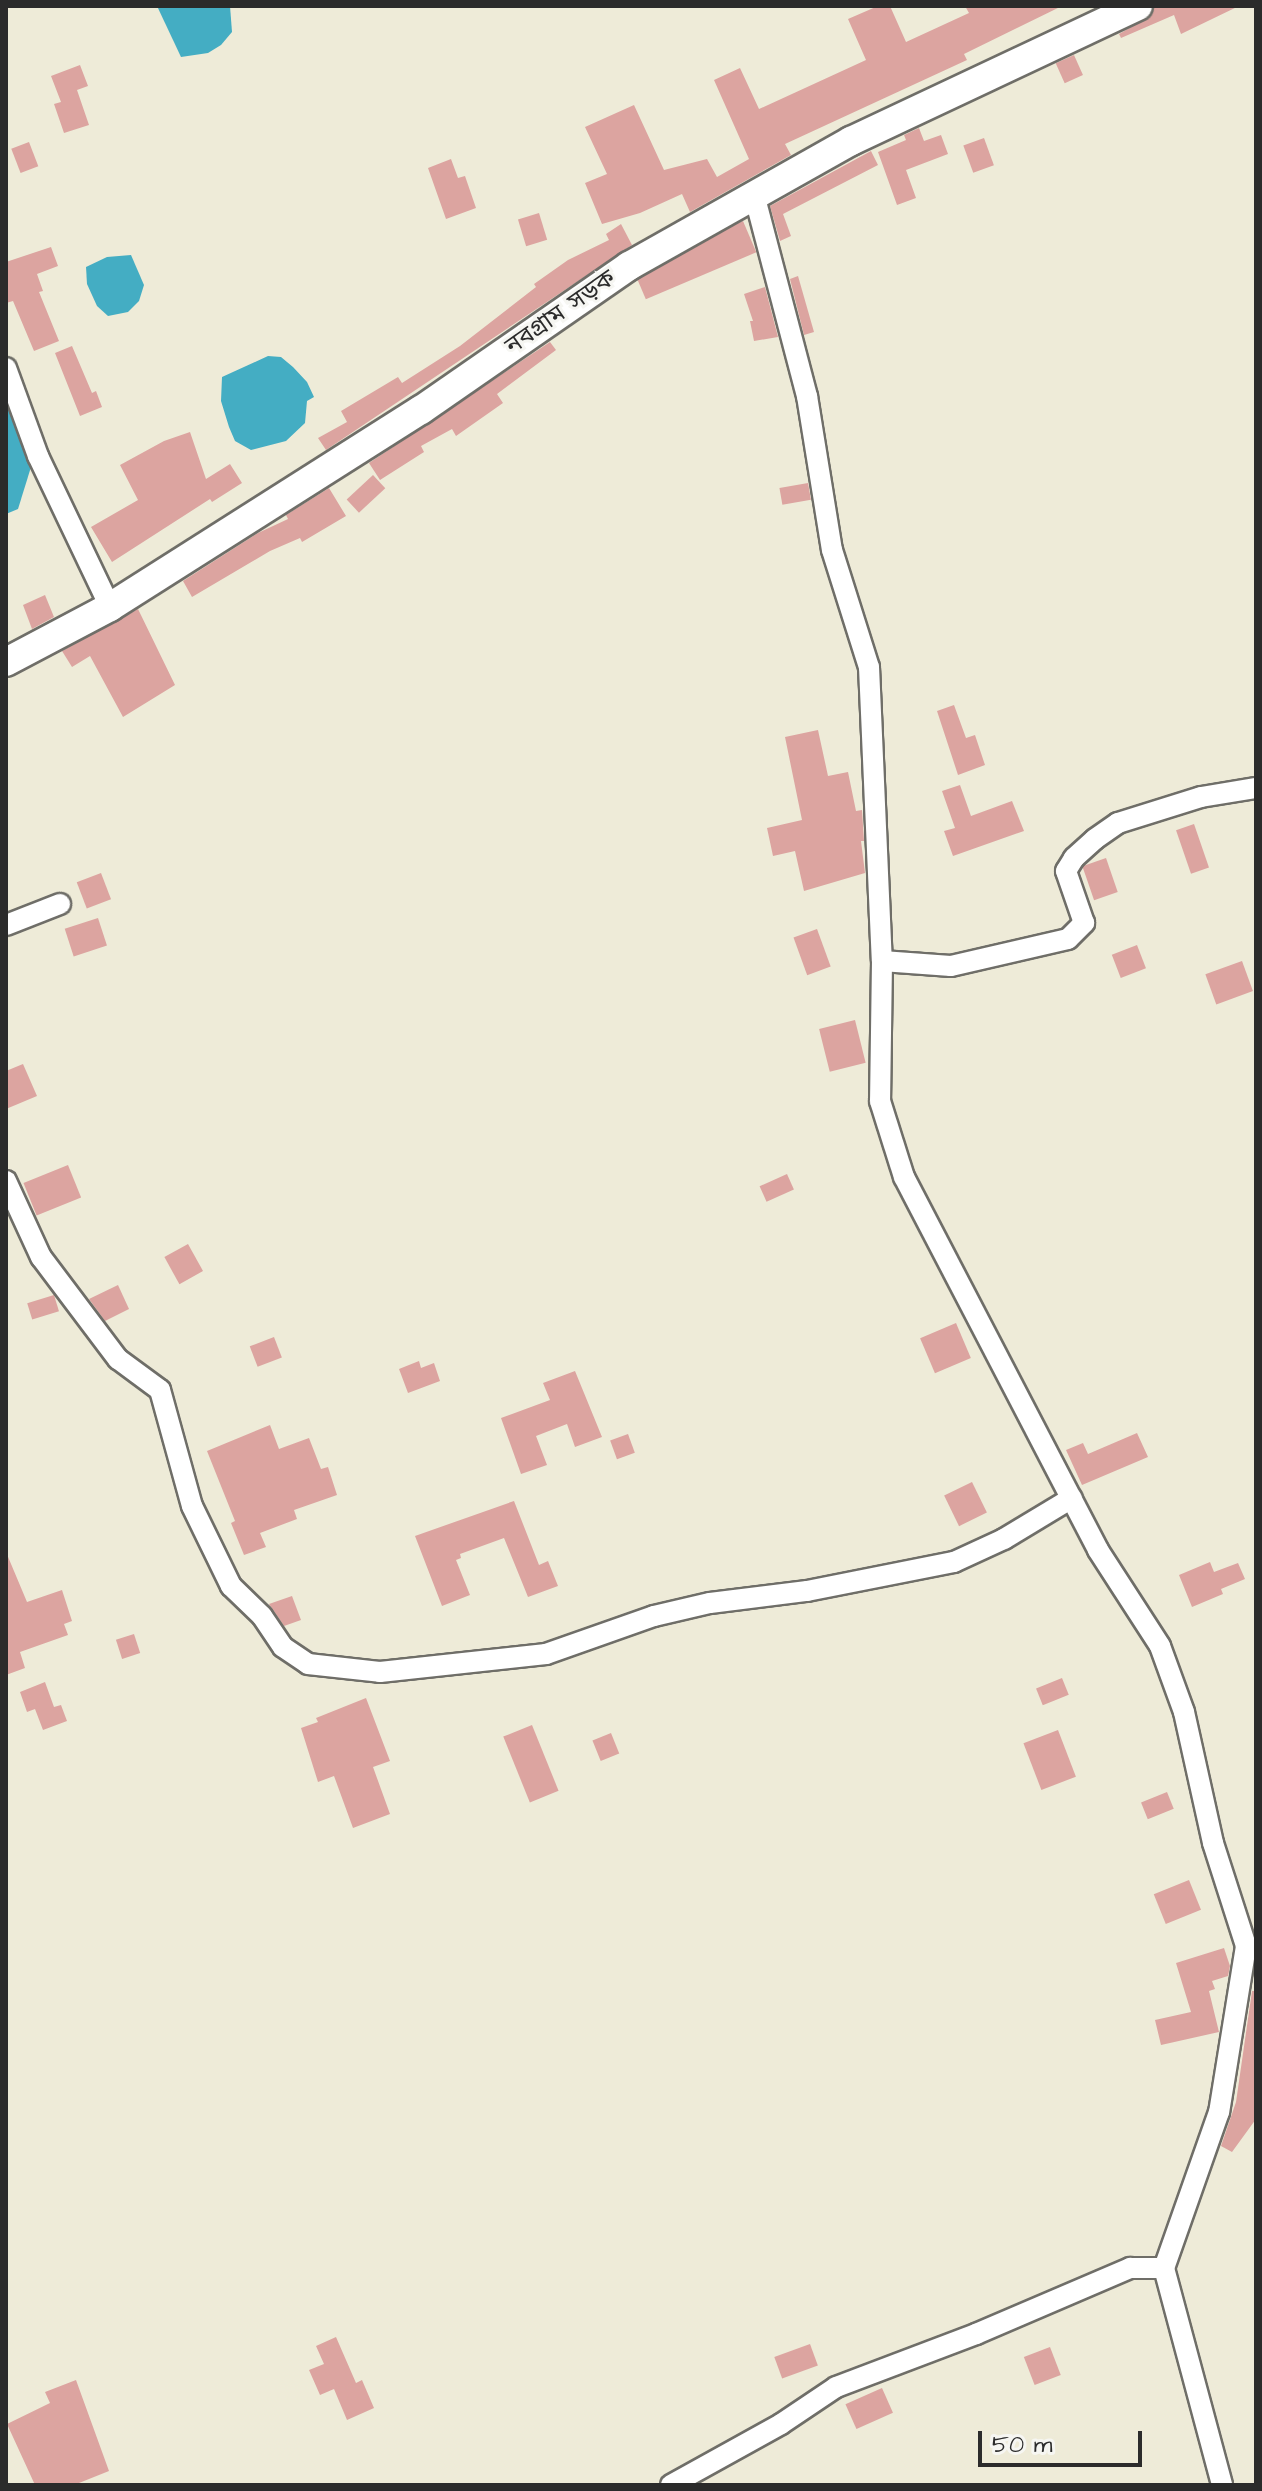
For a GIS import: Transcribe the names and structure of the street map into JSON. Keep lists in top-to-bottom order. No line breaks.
{"streets":{"main road":["নবগ্রাম সড়ক"]},"scale_bar":"50 m"}
